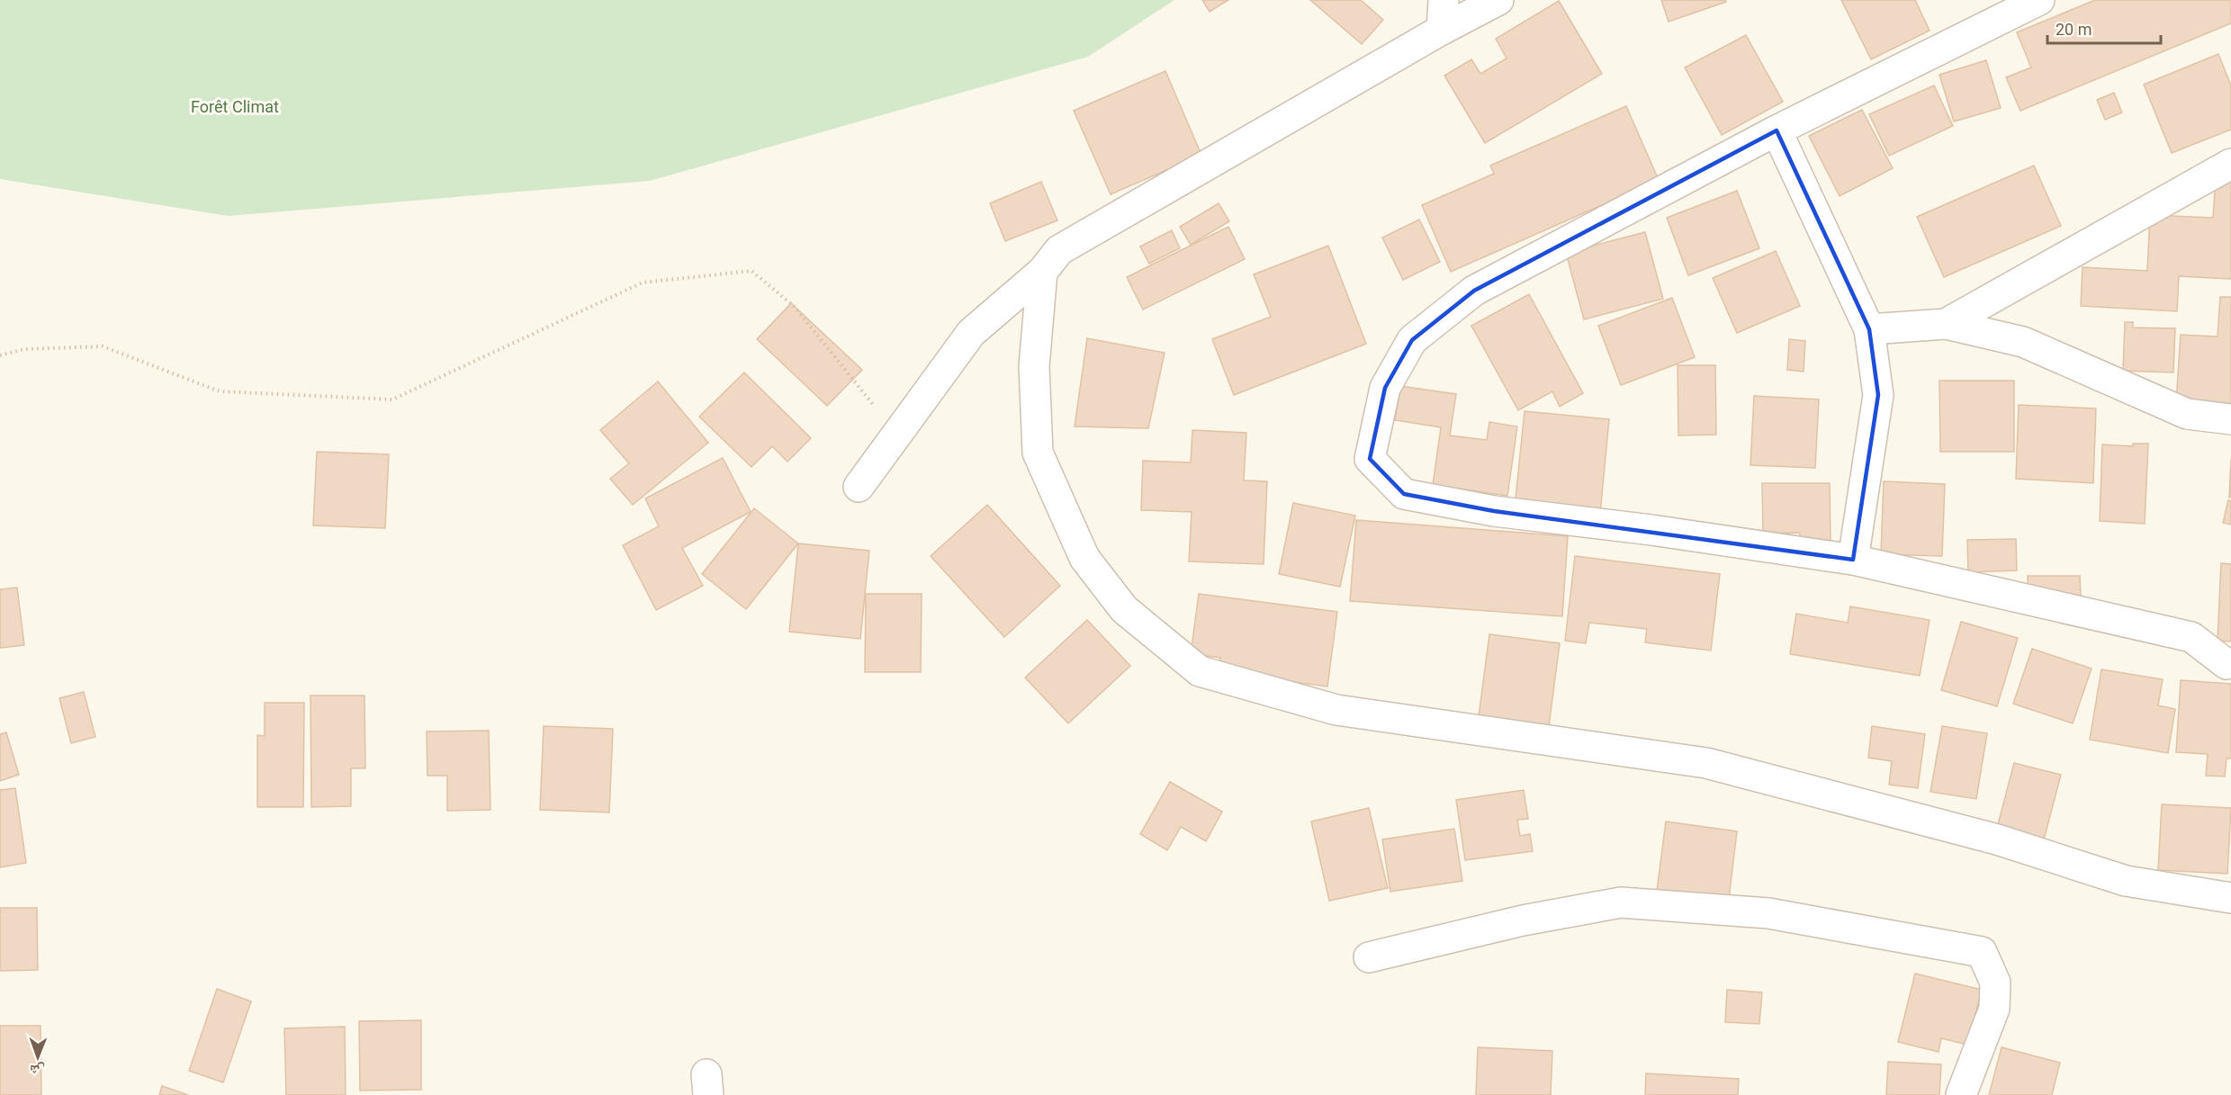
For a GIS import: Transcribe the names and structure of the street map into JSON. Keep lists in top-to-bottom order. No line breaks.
{"parks":["Forêt Climat"],"scale_bar":"20 m","north":"bottom"}
